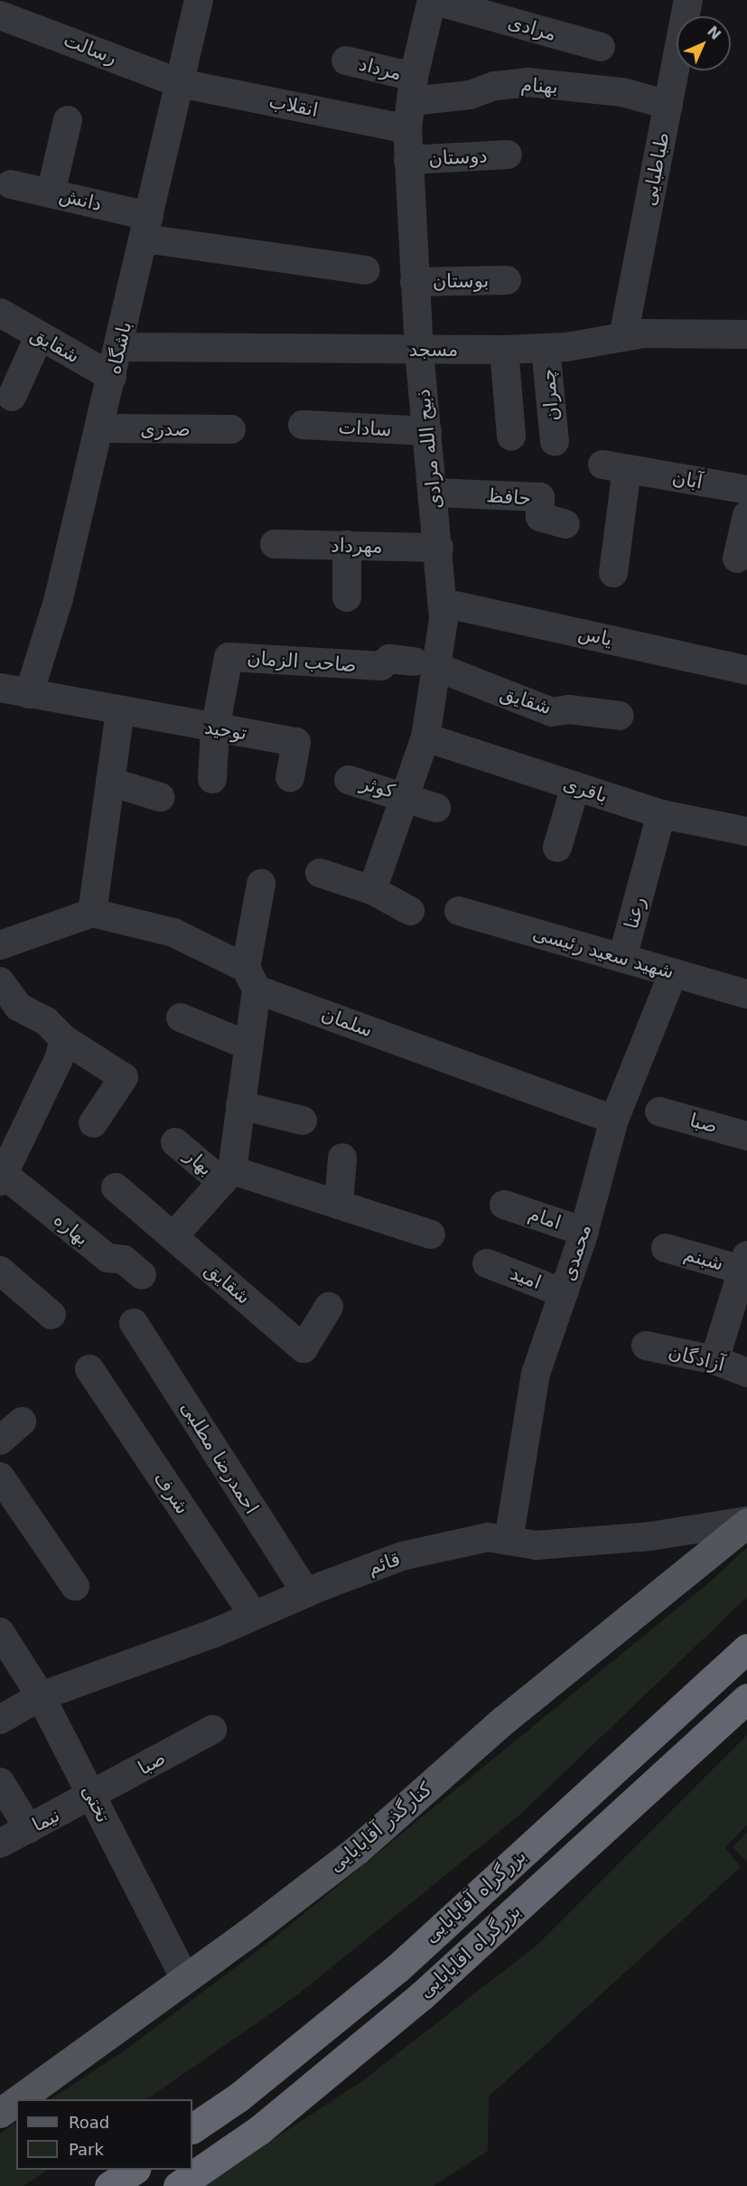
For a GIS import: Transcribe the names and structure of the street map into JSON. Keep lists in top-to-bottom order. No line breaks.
{"streets":{"highway":["بزرگراه آقابابایی","بزرگراه اقابابایی"],"main road":["کنارگذر آقابابایی"],"street":["مرادی","رسالت","مرداد","بهنام","انقلاب","دوستان","طباطبایی","دانش","بوستان","شقایق","باشگاه","مسجد","چمران","سادات","صدری","ذبیح الله مرادی","آبان","حافظ","مهرداد","یاس","صاحب الزمان","توحید","کوثر","باقری","رعنا","شهید سعید رئیسی","سلمان","صبا","بهار","امام","بهاره","محمدی","شبنم","امید","آزادگان","احمدرضا مطلبی","شرف","قائم","تختی","نیما"]},"crossings":[["مرادی","ذبیح الله مرادی"],["رسالت","انقلاب"],["رسالت","باشگاه"],["مرداد","بهنام"],["مرداد","ذبیح الله مرادی"],["بهنام","طباطبایی"],["بهنام","ذبیح الله مرادی"],["انقلاب","باشگاه"],["انقلاب","ذبیح الله مرادی"],["دوستان","ذبیح الله مرادی"],["طباطبایی","مسجد"],["دانش","باشگاه"],["بوستان","ذبیح الله مرادی"],["شقایق","باشگاه"],["شقایق","ذبیح الله مرادی"],["شقایق","صاحب الزمان"],["باشگاه","مسجد"],["باشگاه","صدری"],["باشگاه","توحید"],["مسجد","چمران"],["مسجد","ذبیح الله مرادی"],["سادات","ذبیح الله مرادی"],["ذبیح الله مرادی","حافظ"],["ذبیح الله مرادی","مهرداد"],["ذبیح الله مرادی","یاس"],["ذبیح الله مرادی","صاحب الزمان"],["ذبیح الله مرادی","کوثر"],["ذبیح الله مرادی","باقری"],["صاحب الزمان","توحید"],["باقری","رعنا"],["رعنا","شهید سعید رئیسی"],["شهید سعید رئیسی","محمدی"],["سلمان","محمدی"],["صبا","تختی"],["صبا","نیما"],["امام","محمدی"],["محمدی","امید"],["محمدی","قائم"],["احمدرضا مطلبی","قائم"],["شرف","قائم"],["قائم","تختی"],["قائم","کنارگذر آقابابایی"],["تختی","نیما"],["تختی","کنارگذر آقابابایی"]],"legend":["Road","Park"],"north":"top right"}
